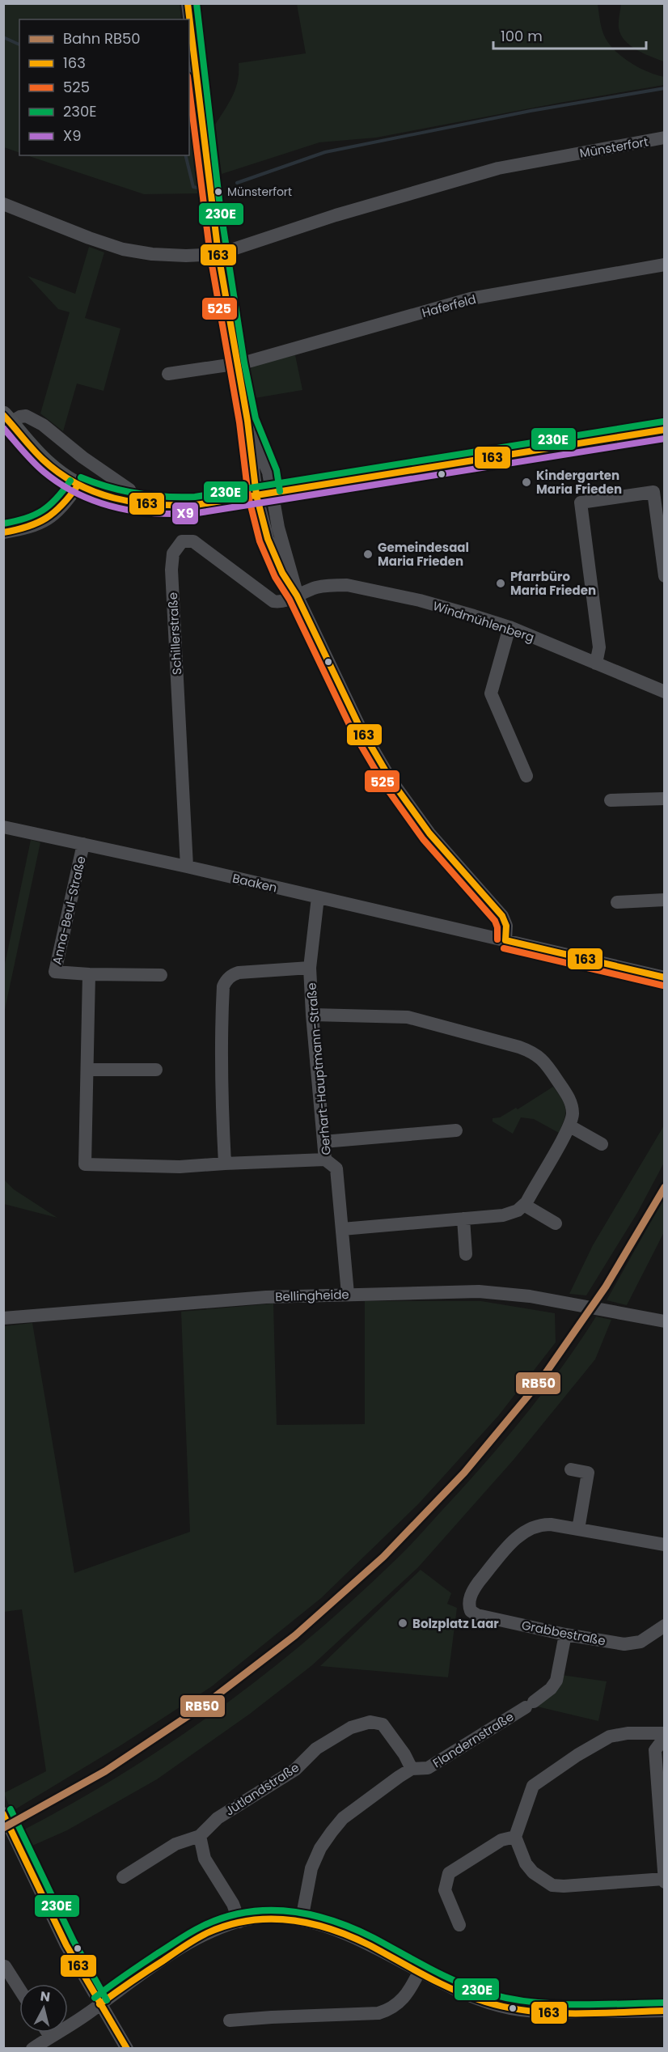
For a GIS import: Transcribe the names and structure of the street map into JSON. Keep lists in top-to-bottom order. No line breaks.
{"streets":{"street":["Münsterfort","Haferfeld","Windmühlenberg","Schillerstraße","Baaken","Anna-Beul-Straße","Gerhart-Hauptmann-Straße","Bellingheide","Grabbestraße","Flandernstraße","Jütlandstraße"]},"crossings":[["Windmühlenberg","Schillerstraße"],["Schillerstraße","Baaken"],["Baaken","Anna-Beul-Straße"],["Baaken","Gerhart-Hauptmann-Straße"],["Gerhart-Hauptmann-Straße","Bellingheide"],["Grabbestraße","Flandernstraße"],["Flandernstraße","Jütlandstraße"]],"places":["Münsterfort","Kindergarten Maria Frieden","Gemeindesaal Maria Frieden","Pfarrbüro Maria Frieden","Bolzplatz Laar"],"lines":["transit line 163","transit line 230E","transit line 525","transit line X9","rail line RB50"],"legend":["Bahn RB50","163","525","230E","X9"],"scale_bar":"100 m","north":"top"}
